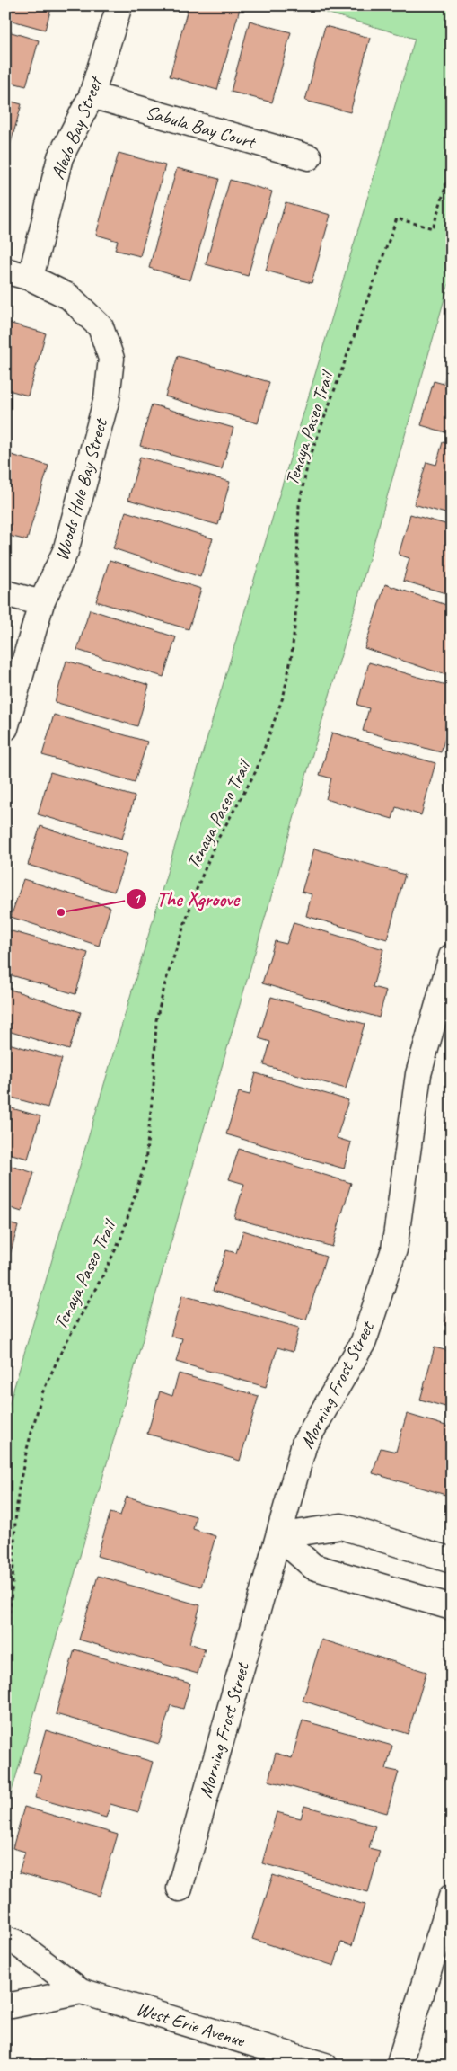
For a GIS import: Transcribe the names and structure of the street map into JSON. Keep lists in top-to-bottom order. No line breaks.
{"streets":{"street":["Sabula Bay Court","Aledo Bay Street","Woods Hole Bay Street","Morning Frost Street","West Erie Avenue"],"path":["Tenaya Paseo Trail"]},"crossings":[["Sabula Bay Court","Aledo Bay Street"],["Aledo Bay Street","Woods Hole Bay Street"]],"places":["The Xgroove"]}
